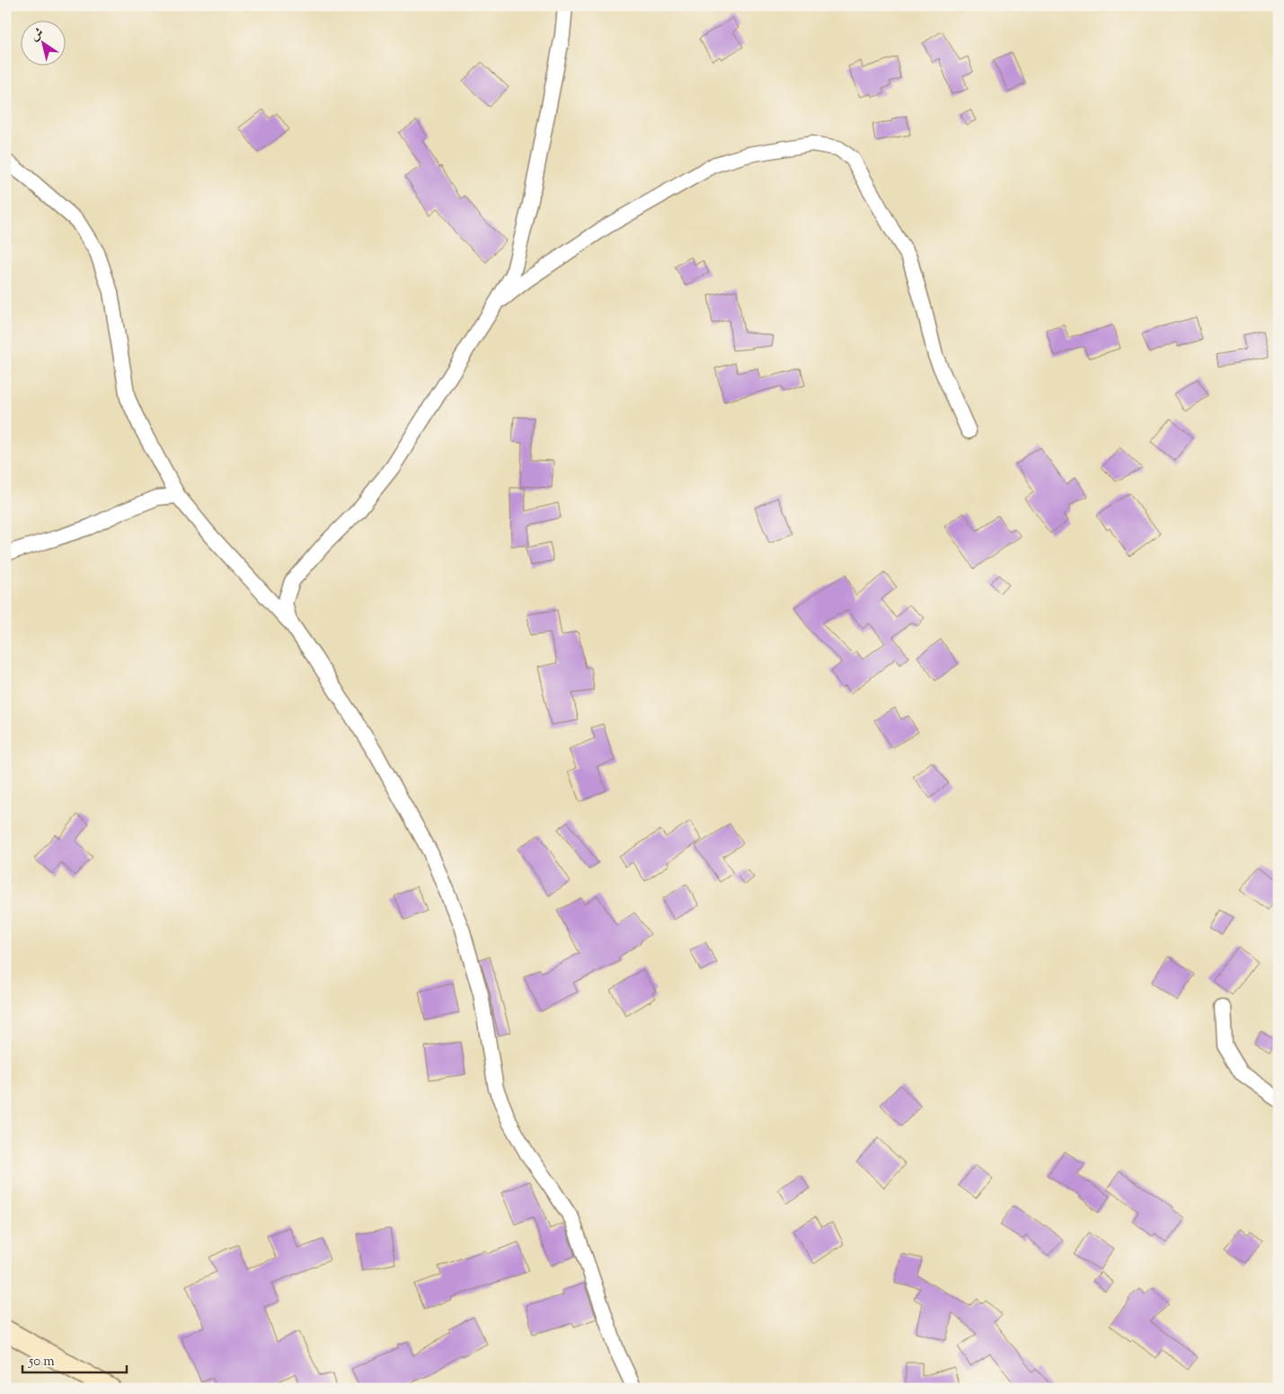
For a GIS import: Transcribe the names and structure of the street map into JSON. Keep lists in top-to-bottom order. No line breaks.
{"scale_bar":"50 m","north":"top left"}
